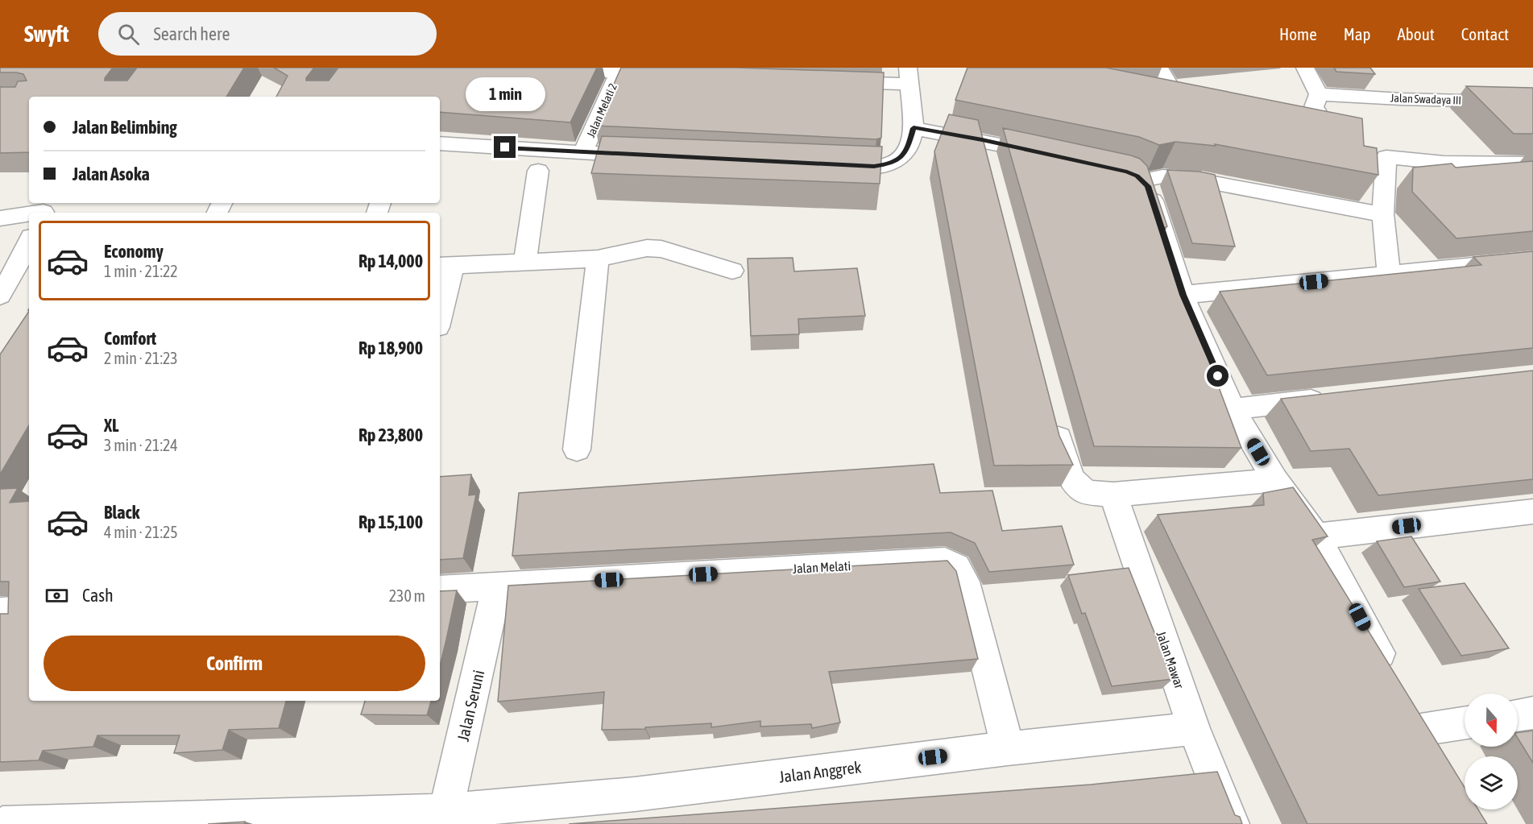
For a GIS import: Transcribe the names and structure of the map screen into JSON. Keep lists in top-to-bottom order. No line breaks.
{"streets":{"street":["Jalan Swadaya III","Jalan Melati 2","Jalan Melati","Jalan Mawar","Jalan Seruni","Jalan Anggrek"]},"crossings":[["Jalan Melati","Jalan Seruni"],["Jalan Melati","Jalan Anggrek"],["Jalan Mawar","Jalan Anggrek"],["Jalan Seruni","Jalan Anggrek"]],"north":"bottom","page":{"header":"Swyft","search":"Search here","nav":["Home","Map","About","Contact"],"bubble":"1 min","banner":["Jalan Belimbing","Jalan Asoka"],"list":[{"name":"Economy","note":"1 min · 21:22","value":"Rp 14,000"},{"name":"Comfort","note":"2 min · 21:23","value":"Rp 18,900"},{"name":"XL","note":"3 min · 21:24","value":"Rp 23,800"},{"name":"Black","note":"4 min · 21:25","value":"Rp 15,100"}],"pay":["Cash","230 m"],"buttons":"Confirm"}}
